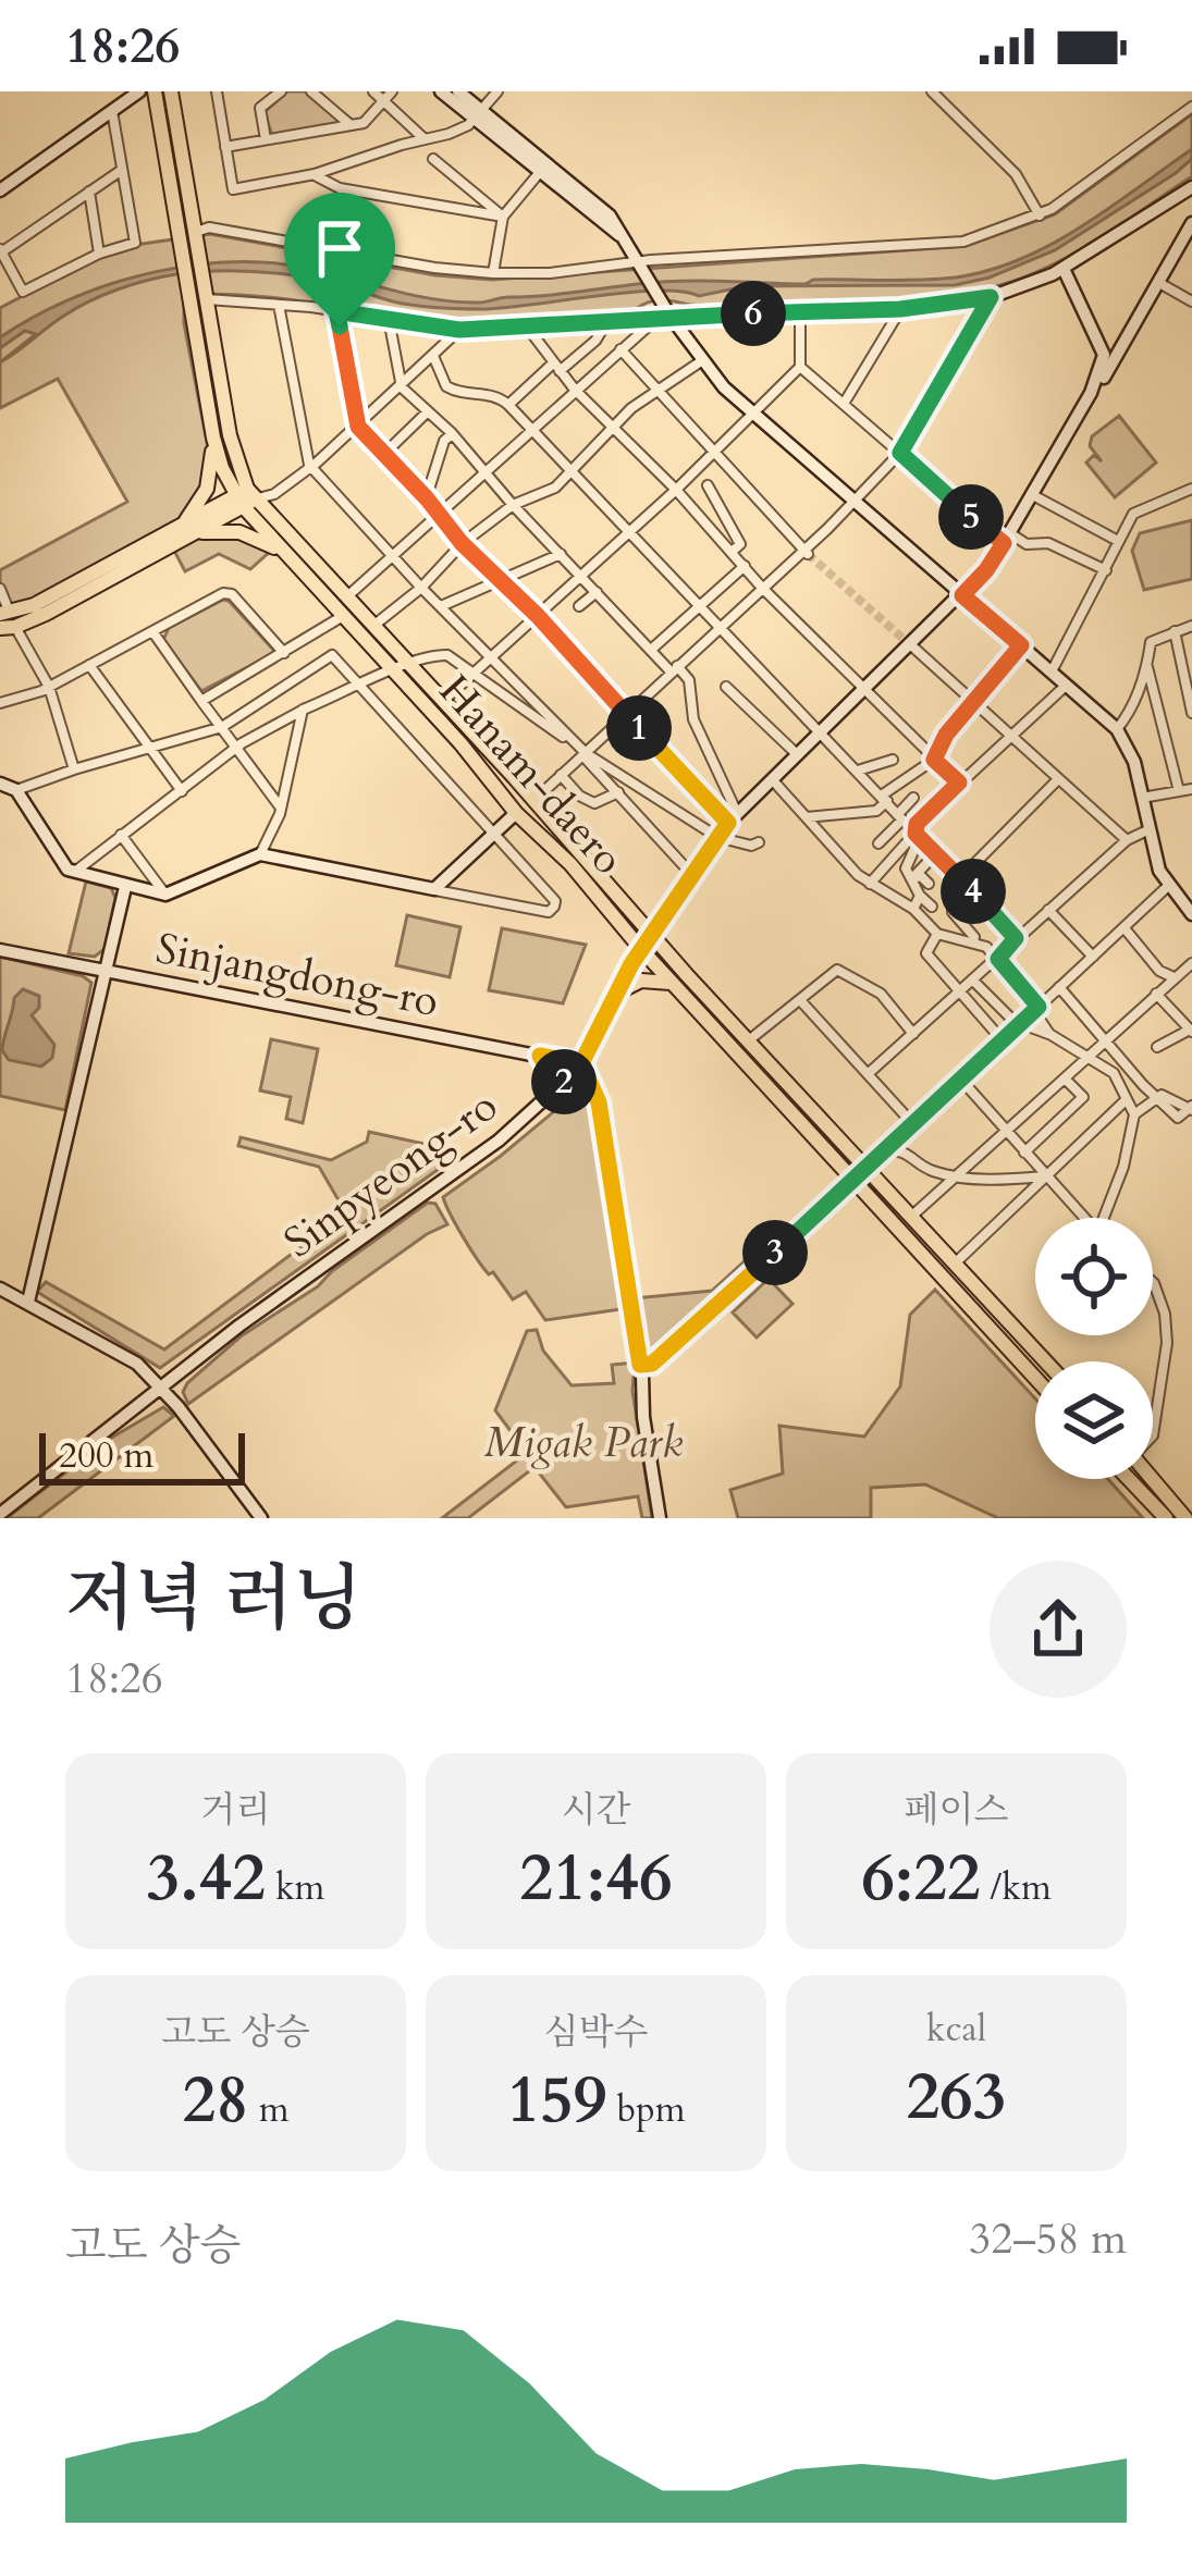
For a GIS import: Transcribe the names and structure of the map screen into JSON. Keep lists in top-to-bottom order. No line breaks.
{"streets":{"main road":["Hanam-daero"],"street":["Sinjangdong-ro","Sinpyeong-ro"]},"crossings":[["Hanam-daero","Sinpyeong-ro"],["Sinjangdong-ro","Sinpyeong-ro"]],"parks":["Migak Park"],"scale_bar":"200 m","page":{"status":"18:26","pins":["6","5","1","4","2","3"],"scale":"200 m","heading":["저녁 러닝","18:26"],"stats":[["거리","3.42 km"],["시간","21:46"],["페이스","6:22 /km"],["고도 상승","28 m"],["심박수","159 bpm"],["kcal","263"]],"chart":["고도 상승","32–58 m"]}}
